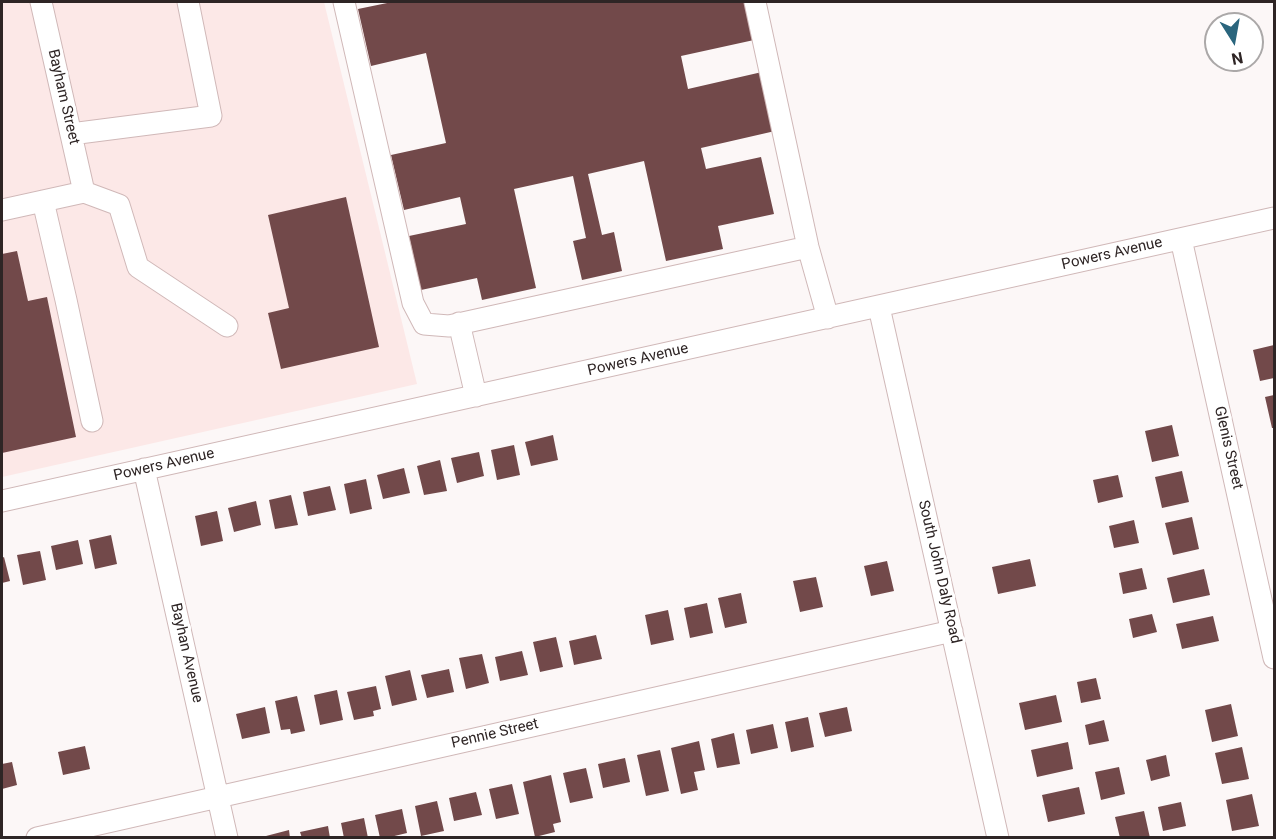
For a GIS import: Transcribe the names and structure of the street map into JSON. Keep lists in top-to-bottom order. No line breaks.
{"streets":{"street":["Bayham Street","Powers Avenue","Glenis Street","South John Daly Road","Bayhan Avenue","Pennie Street"]},"crossings":[["Powers Avenue","Glenis Street"],["Powers Avenue","South John Daly Road"],["Powers Avenue","Bayhan Avenue"],["South John Daly Road","Pennie Street"],["Bayhan Avenue","Pennie Street"]],"north":"bottom"}
